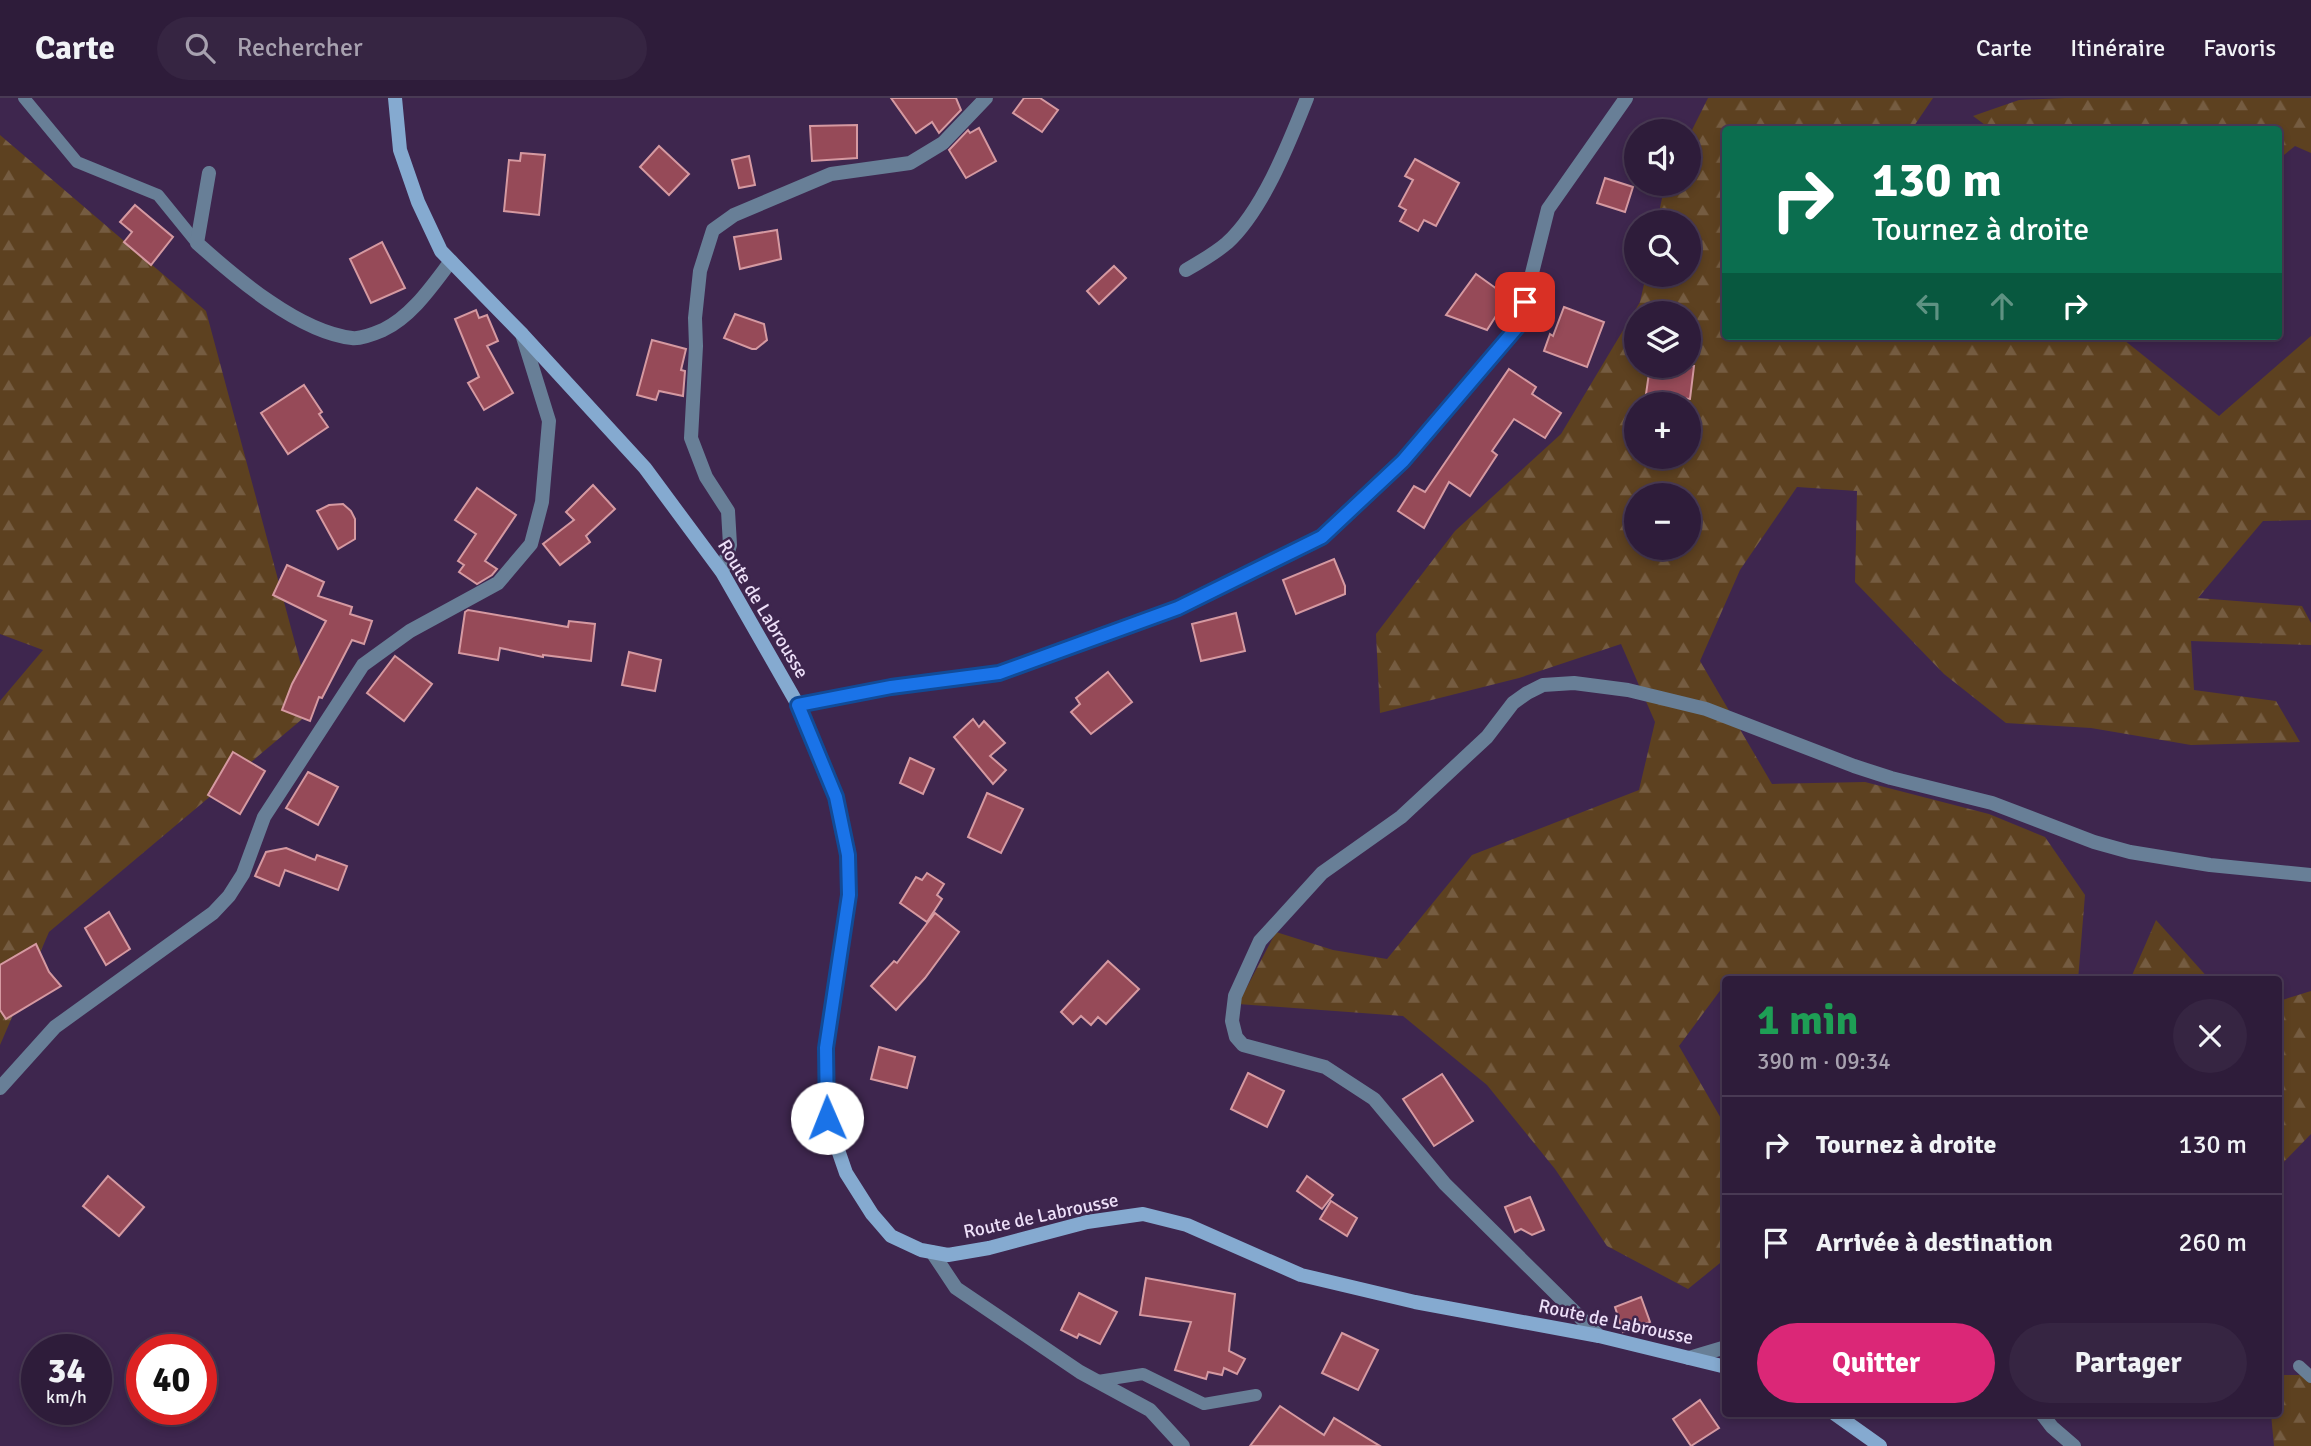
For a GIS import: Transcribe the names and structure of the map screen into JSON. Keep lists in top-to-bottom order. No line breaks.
{"streets":{"street":["Route de Labrousse"]},"page":{"header":"Carte","search":"Rechercher","nav":["Carte","Itinéraire","Favoris"],"map_buttons":["+","−"],"turn":["130 m","Tournez à droite"],"heading":["1 min","390 m · 09:34"],"list":[{"name":"Tournez à droite","value":"130 m"},{"name":"Arrivée à destination","value":"260 m"}],"buttons":["Quitter","Partager"],"speed":"34 km/h","limit":"40"}}
